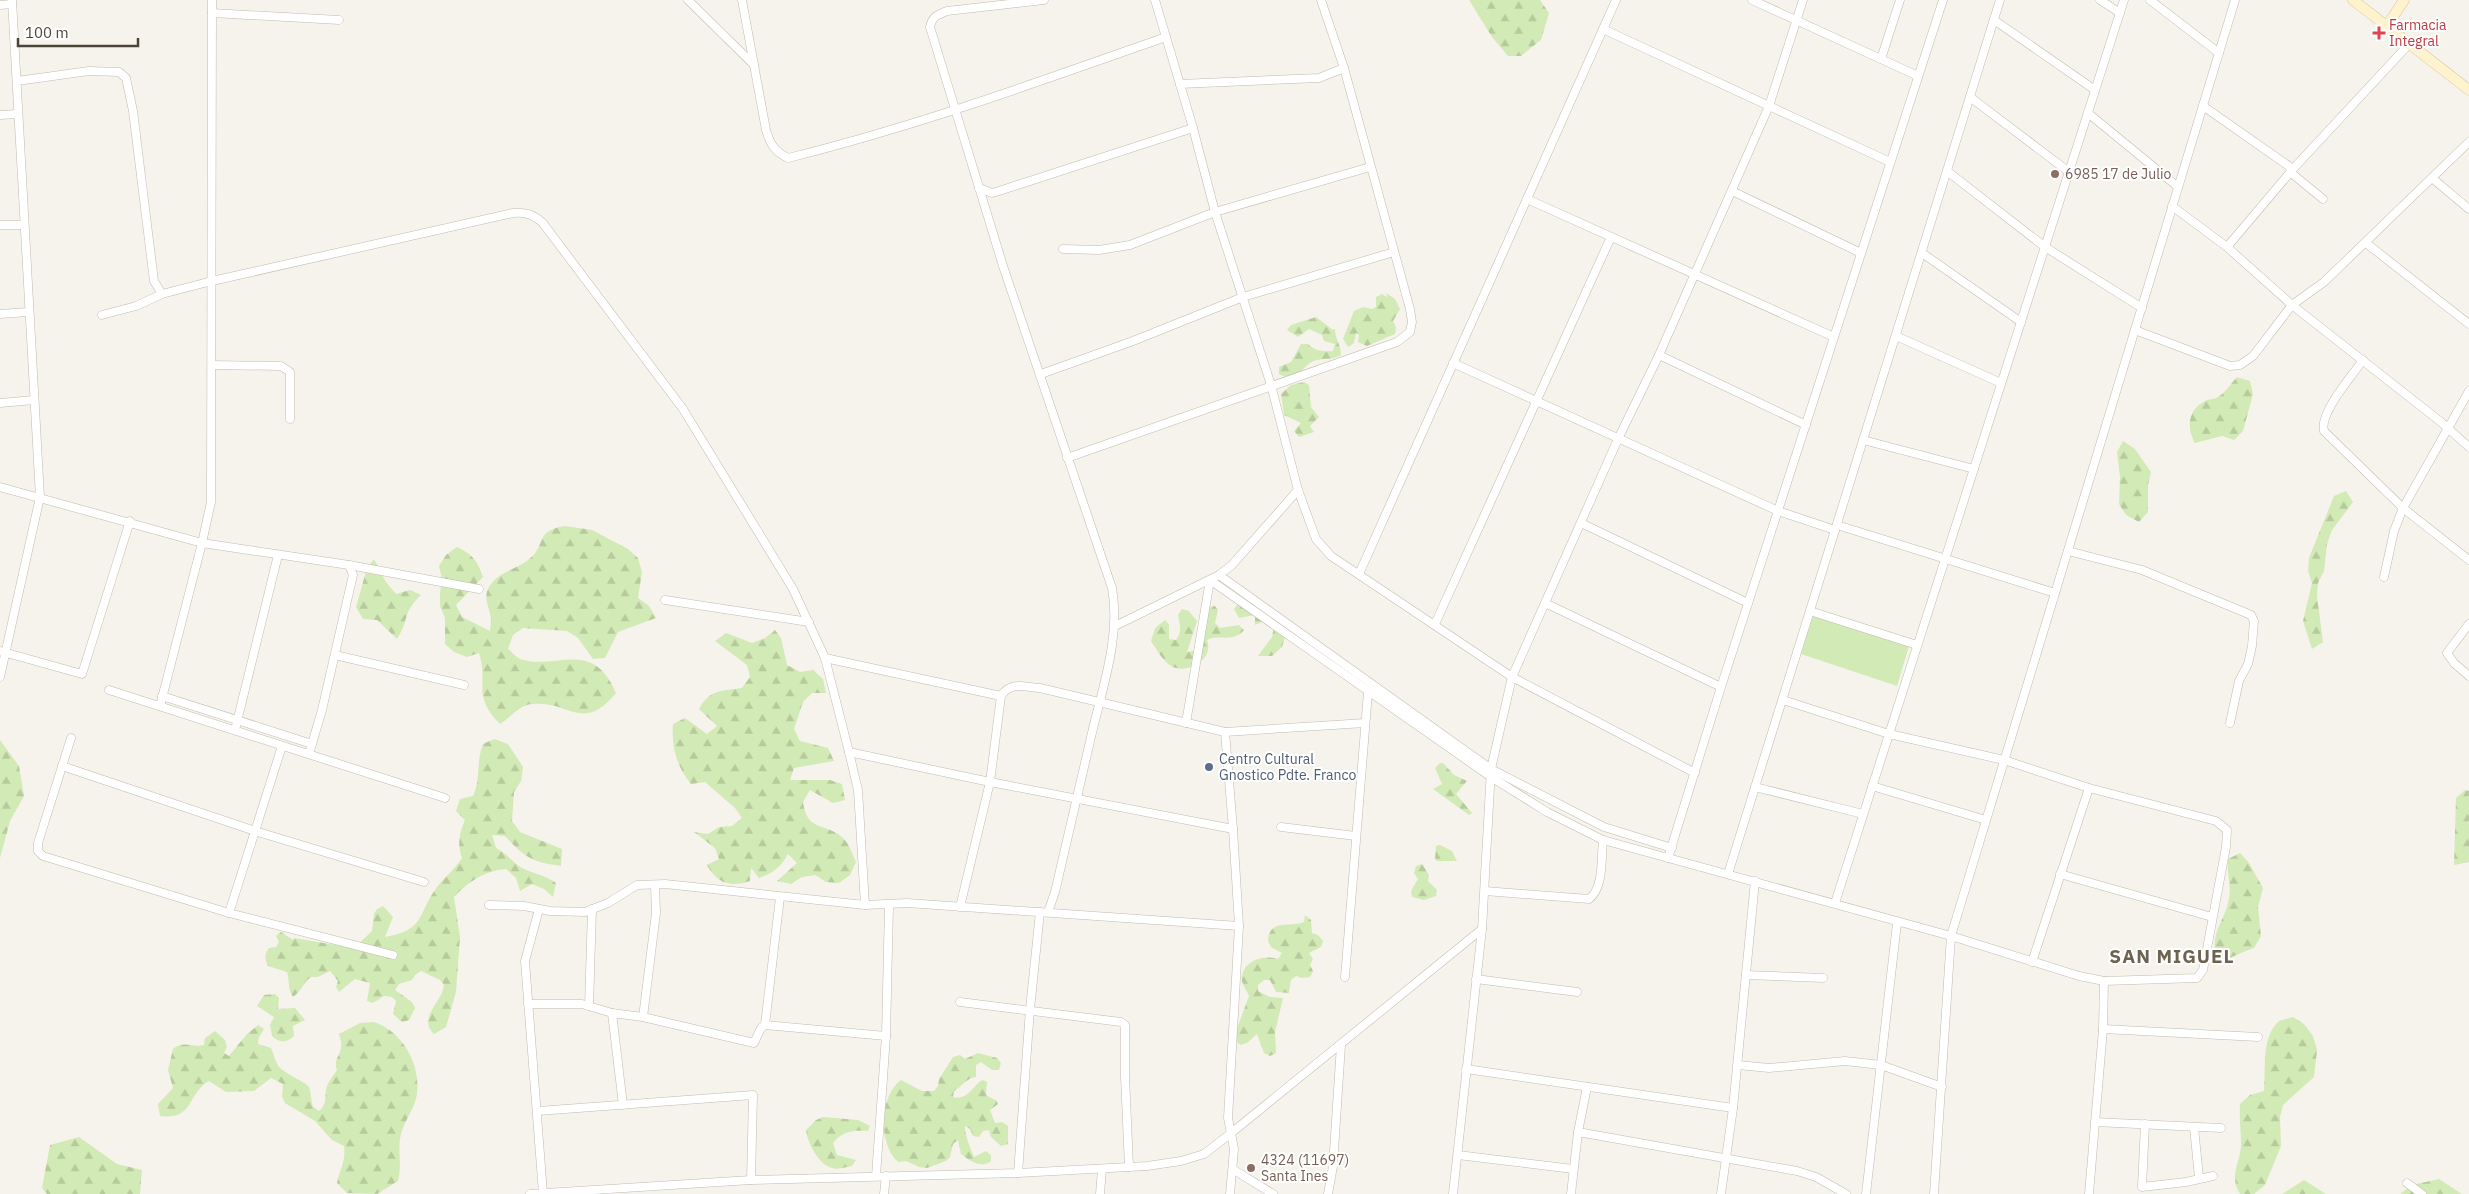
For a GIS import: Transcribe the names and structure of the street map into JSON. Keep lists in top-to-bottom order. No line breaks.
{"districts":["SAN MIGUEL"],"places":{"health":["Farmacia Integral"],"other":["6985 17 de Julio","Centro Cultural Gnostico Pdte. Franco","4324 (11697) Santa Ines"]},"scale_bar":"100 m"}
